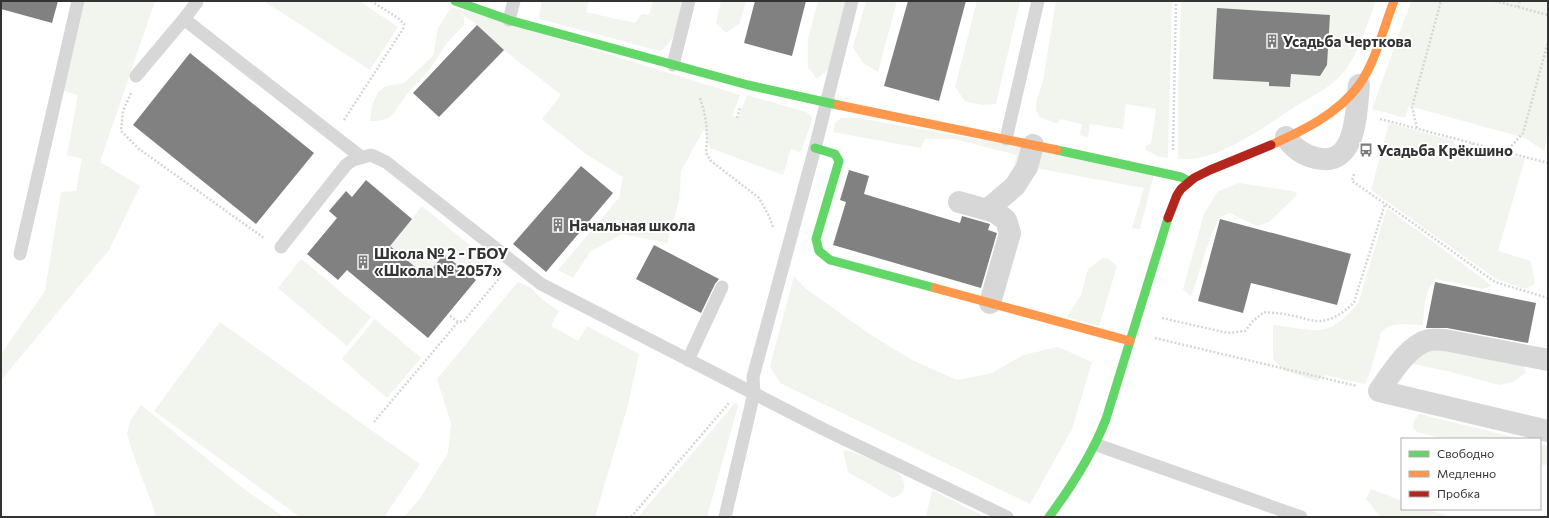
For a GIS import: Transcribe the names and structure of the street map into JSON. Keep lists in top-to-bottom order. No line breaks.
{"places":{"building":["Усадьба Черткова","Начальная школа","Школа № 2 - ГБОУ «Школа № 2057»"],"bus stop":["Усадьба Крёкшино"]},"legend":["Свободно","Медленно","Пробка"]}
